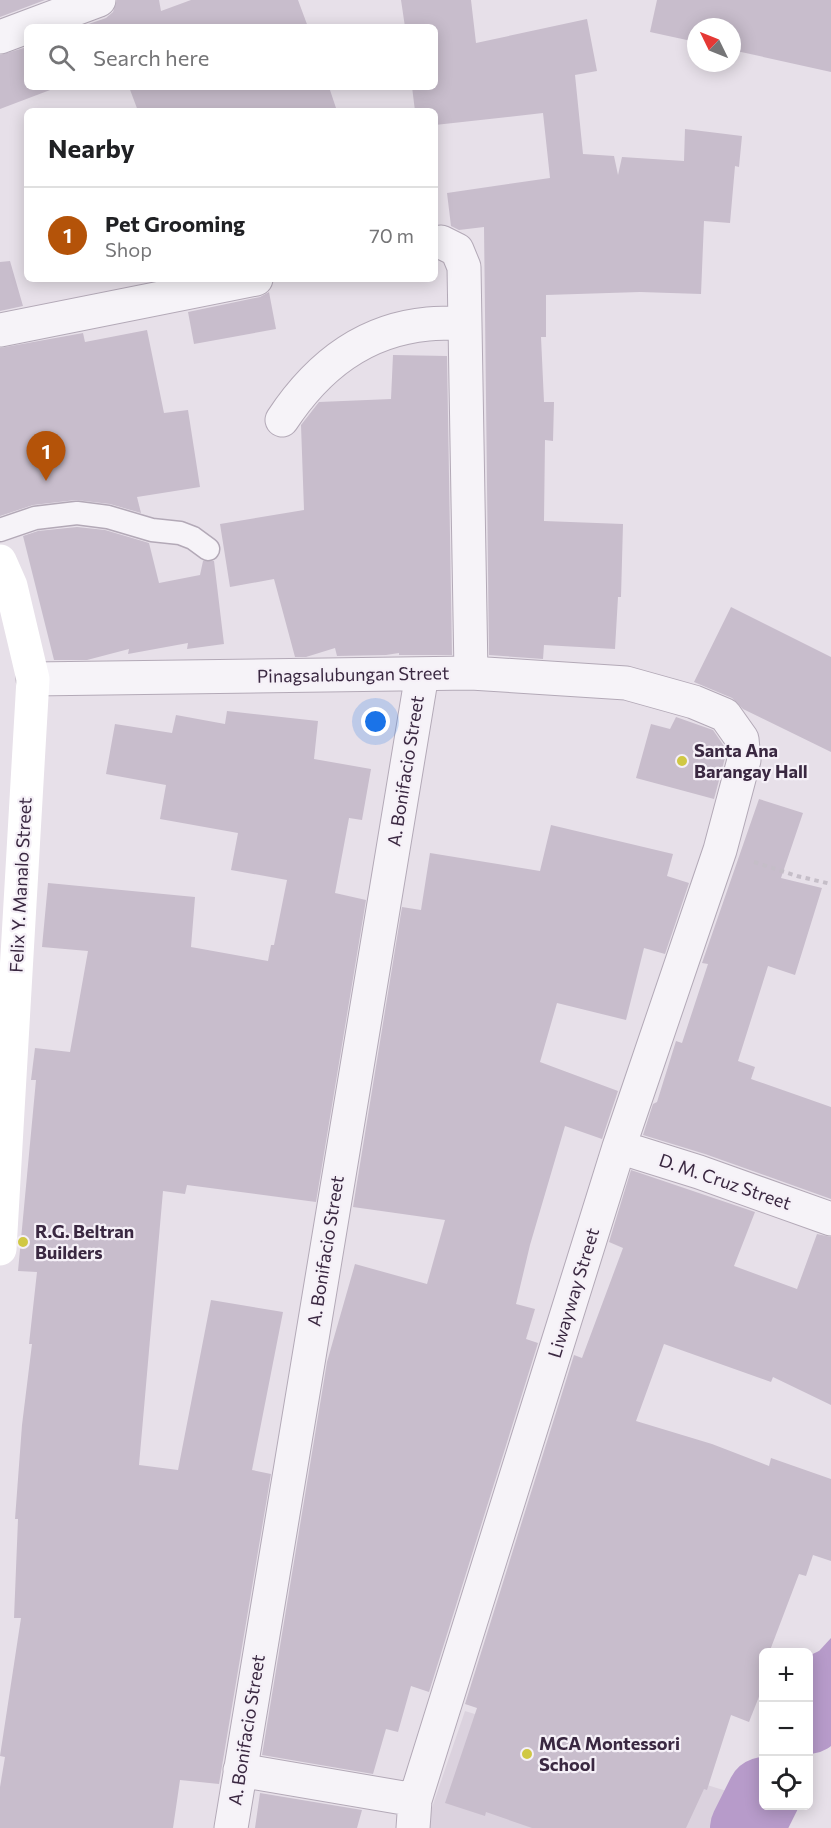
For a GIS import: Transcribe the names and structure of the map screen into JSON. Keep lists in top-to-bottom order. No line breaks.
{"streets":{"main road":["Felix Y. Manalo Street"],"street":["Pinagsalubungan Street","A. Bonifacio Street","D. M. Cruz Street","Liwayway Street"]},"crossings":[["Pinagsalubungan Street","A. Bonifacio Street"],["Pinagsalubungan Street","Felix Y. Manalo Street"],["Pinagsalubungan Street","Liwayway Street"],["D. M. Cruz Street","Liwayway Street"]],"places":["Santa Ana Barangay Hall","R.G. Beltran Builders","MCA Montessori School"],"north":"top left","page":{"search":"Search here","heading":"Nearby","list":[{"mark":"1","name":"Pet Grooming","note":"Shop","value":"70 m"}],"pins":"1","map_buttons":["+","−"]}}
